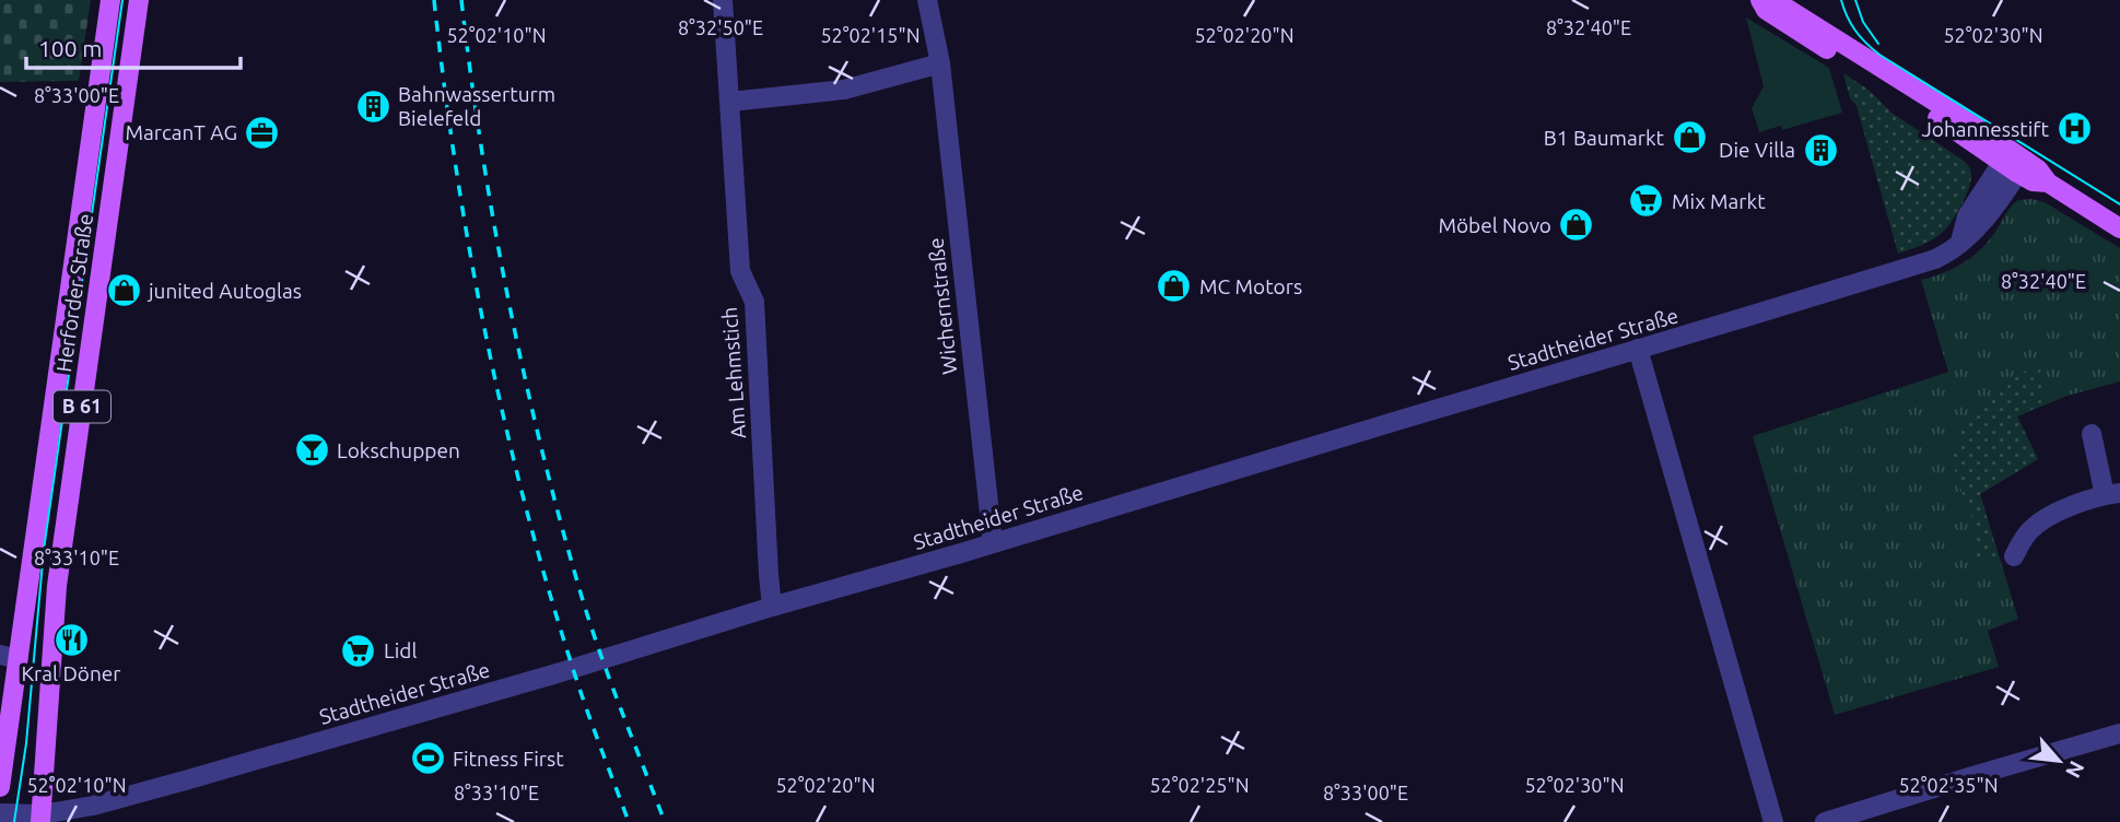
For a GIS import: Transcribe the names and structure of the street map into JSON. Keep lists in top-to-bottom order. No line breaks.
{"streets":{"main road":["Herforder Straße","B 61"],"street":["Wichernstraße","Stadtheider Straße","Am Lehmstich"]},"crossings":[["Herforder Straße","Stadtheider Straße"],["Wichernstraße","Stadtheider Straße"],["Stadtheider Straße","Am Lehmstich"]],"places":{"building":["Bahnwasserturm Bielefeld","Die Villa"],"hospital":["Johannesstift"],"office":["MarcanT AG"],"shop":["B1 Baumarkt","Möbel Novo","MC Motors","junited Autoglas"],"supermarket":["Mix Markt","Lidl"],"bar":["Lokschuppen"],"restaurant":["Kral Döner"],"sports":["Fitness First"]},"scale_bar":"100 m","north":"bottom right","coordinates":["8°32'40\"E","8°32'50\"E","52°02'10\"N","52°02'15\"N","52°02'20\"N","52°02'30\"N","8°33'00\"E","8°33'10\"E","52°02'25\"N","52°02'35\"N"]}
